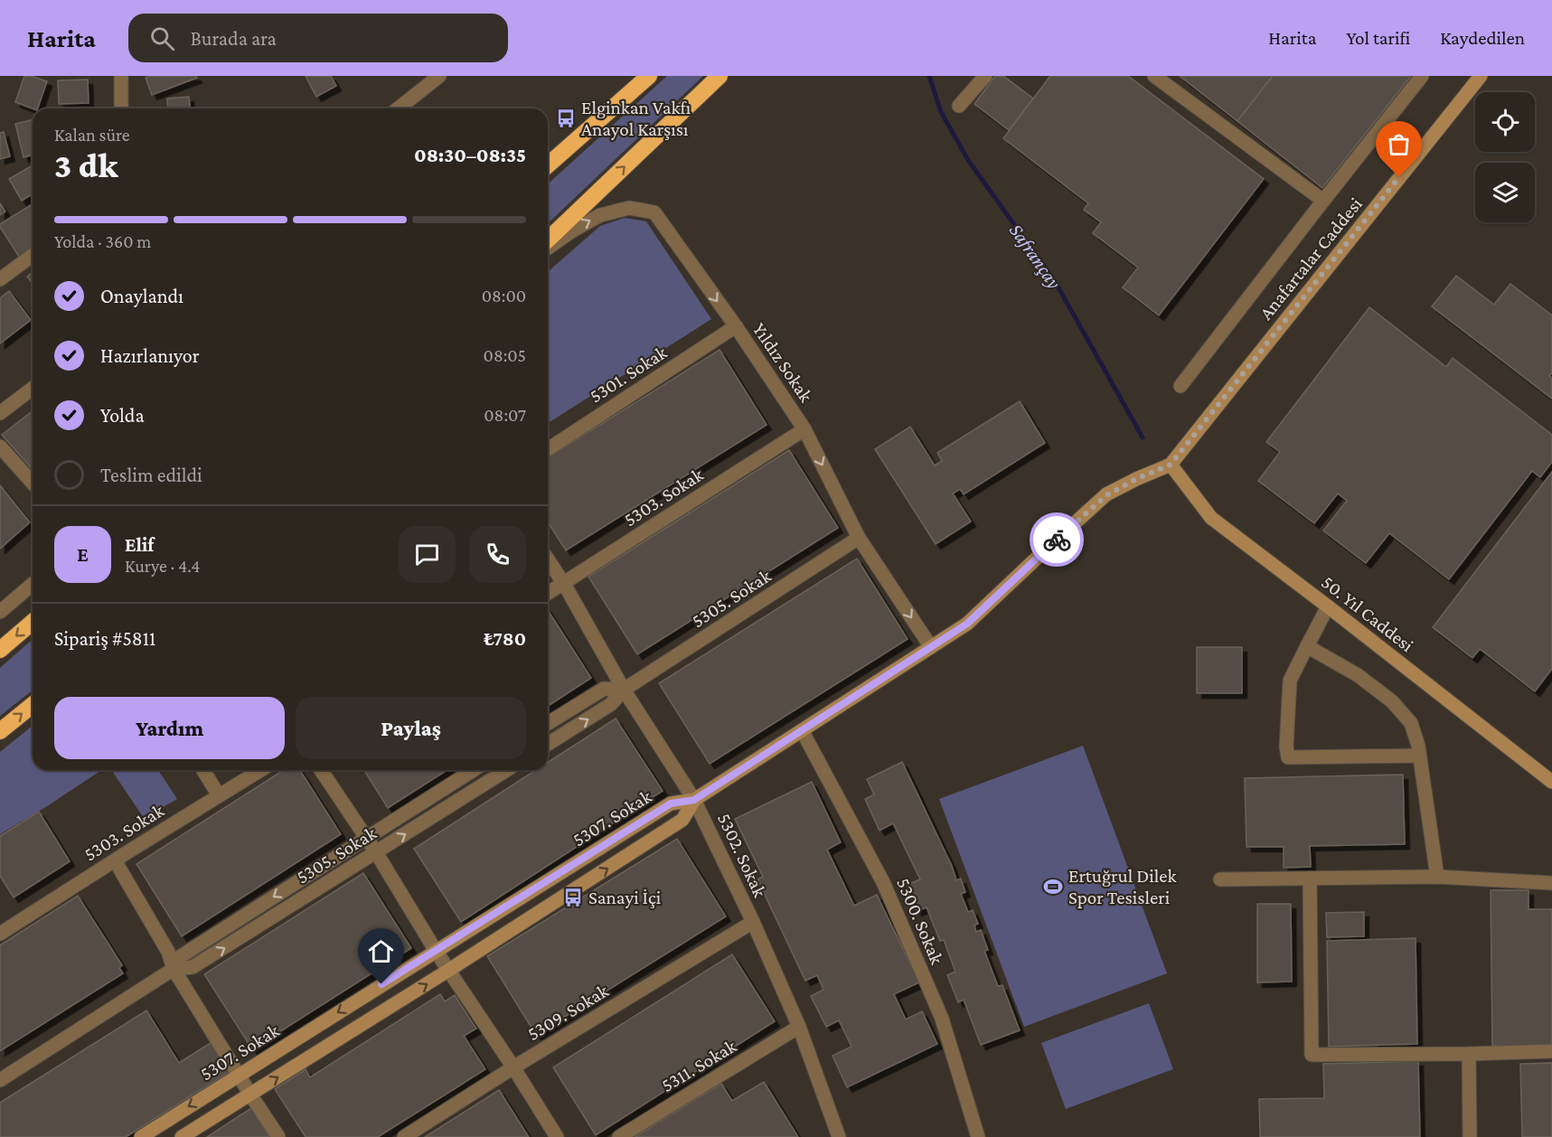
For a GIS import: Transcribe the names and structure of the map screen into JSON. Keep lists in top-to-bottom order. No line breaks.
{"streets":{"street":["Anafartalar Caddesi","Yıldız Sokak","5301. Sokak","5303. Sokak","5305. Sokak","50. Yıl Caddesi","5307. Sokak","5302. Sokak","5300. Sokak","5309. Sokak","5311. Sokak"]},"crossings":[["Anafartalar Caddesi","50. Yıl Caddesi"],["Yıldız Sokak","5301. Sokak"],["Yıldız Sokak","5303. Sokak"],["Yıldız Sokak","5305. Sokak"],["5303. Sokak","5302. Sokak"],["5305. Sokak","5302. Sokak"],["5307. Sokak","5302. Sokak"],["5302. Sokak","5309. Sokak"],["5302. Sokak","5311. Sokak"]],"one_way":["Yıldız Sokak"],"water":["Safrançay"],"places":{"bus stop":["Elginkan Vakfı Anayol Karşısı","Sanayi İçi"],"sports":["Ertuğrul Dilek Spor Tesisleri"]},"page":{"header":"Harita","search":"Burada ara","nav":["Harita","Yol tarifi","Kaydedilen"],"heading":["3 dk","Kalan süre","08:30–08:35"],"panel":["Elif","Kurye · 4.4","Sipariş #5811","₺780"],"bar":"Yolda · 360 m","list":[["Onaylandı","08:00"],["Hazırlanıyor","08:05"],["Yolda","08:07"],"Teslim edildi"],"round":"E","buttons":["Yardım","Paylaş"]}}
